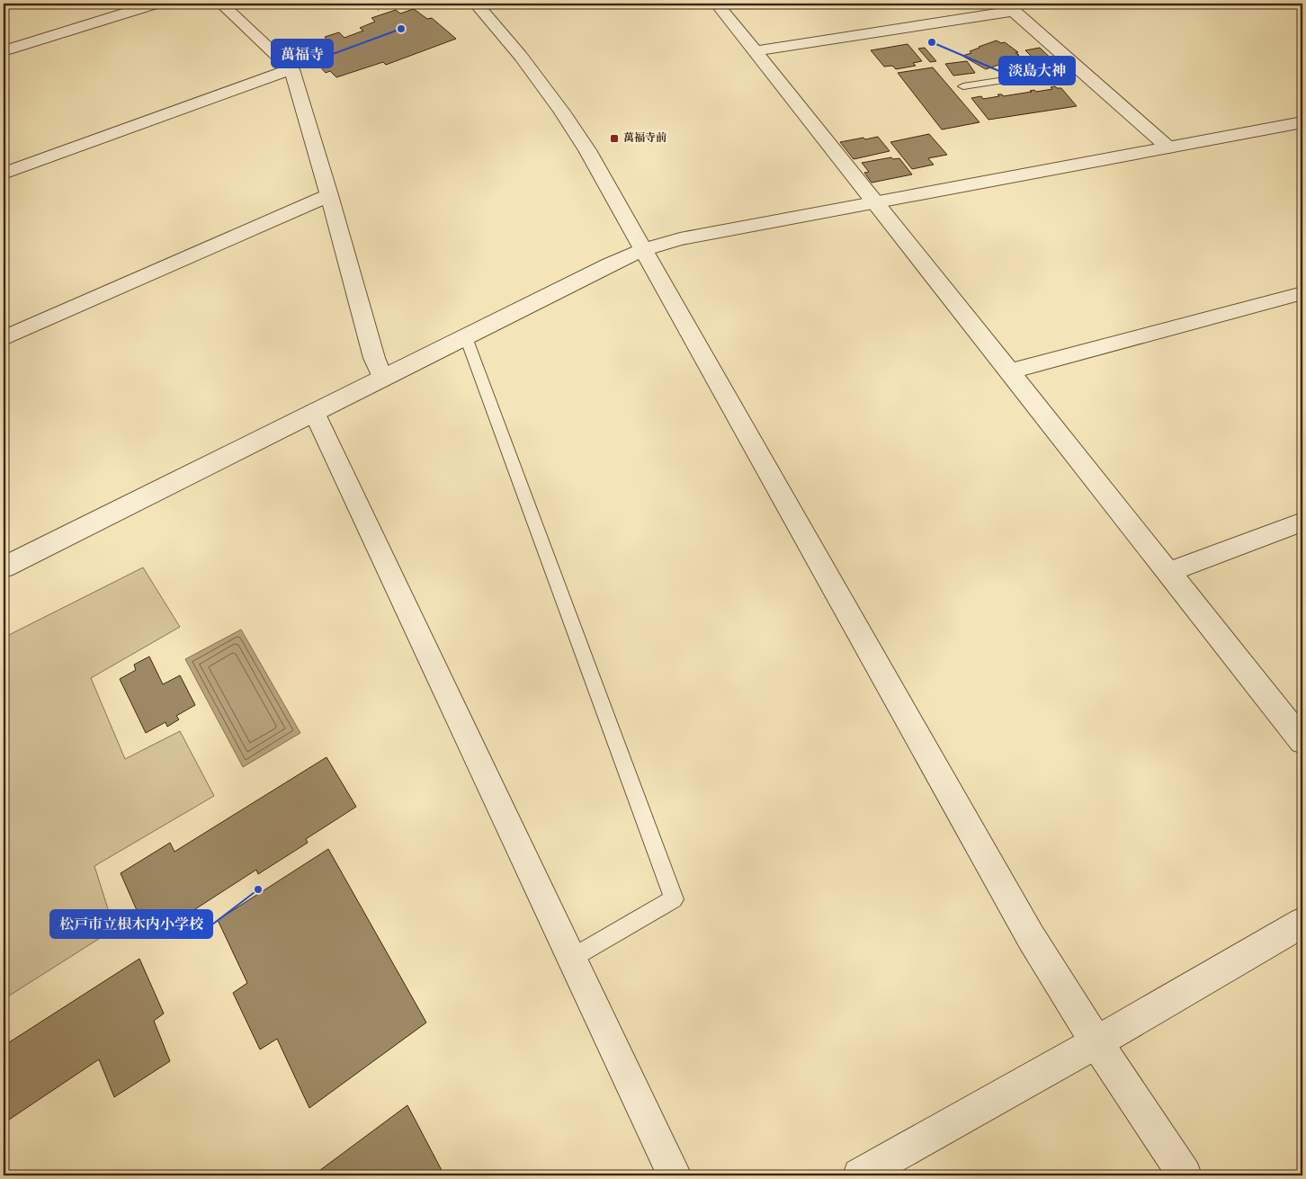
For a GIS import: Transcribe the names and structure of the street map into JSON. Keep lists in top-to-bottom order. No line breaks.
{"places":{"other":["萬福寺","淡島大神","松戸市立根木内小学校"],"transit":["萬福寺前"]}}
